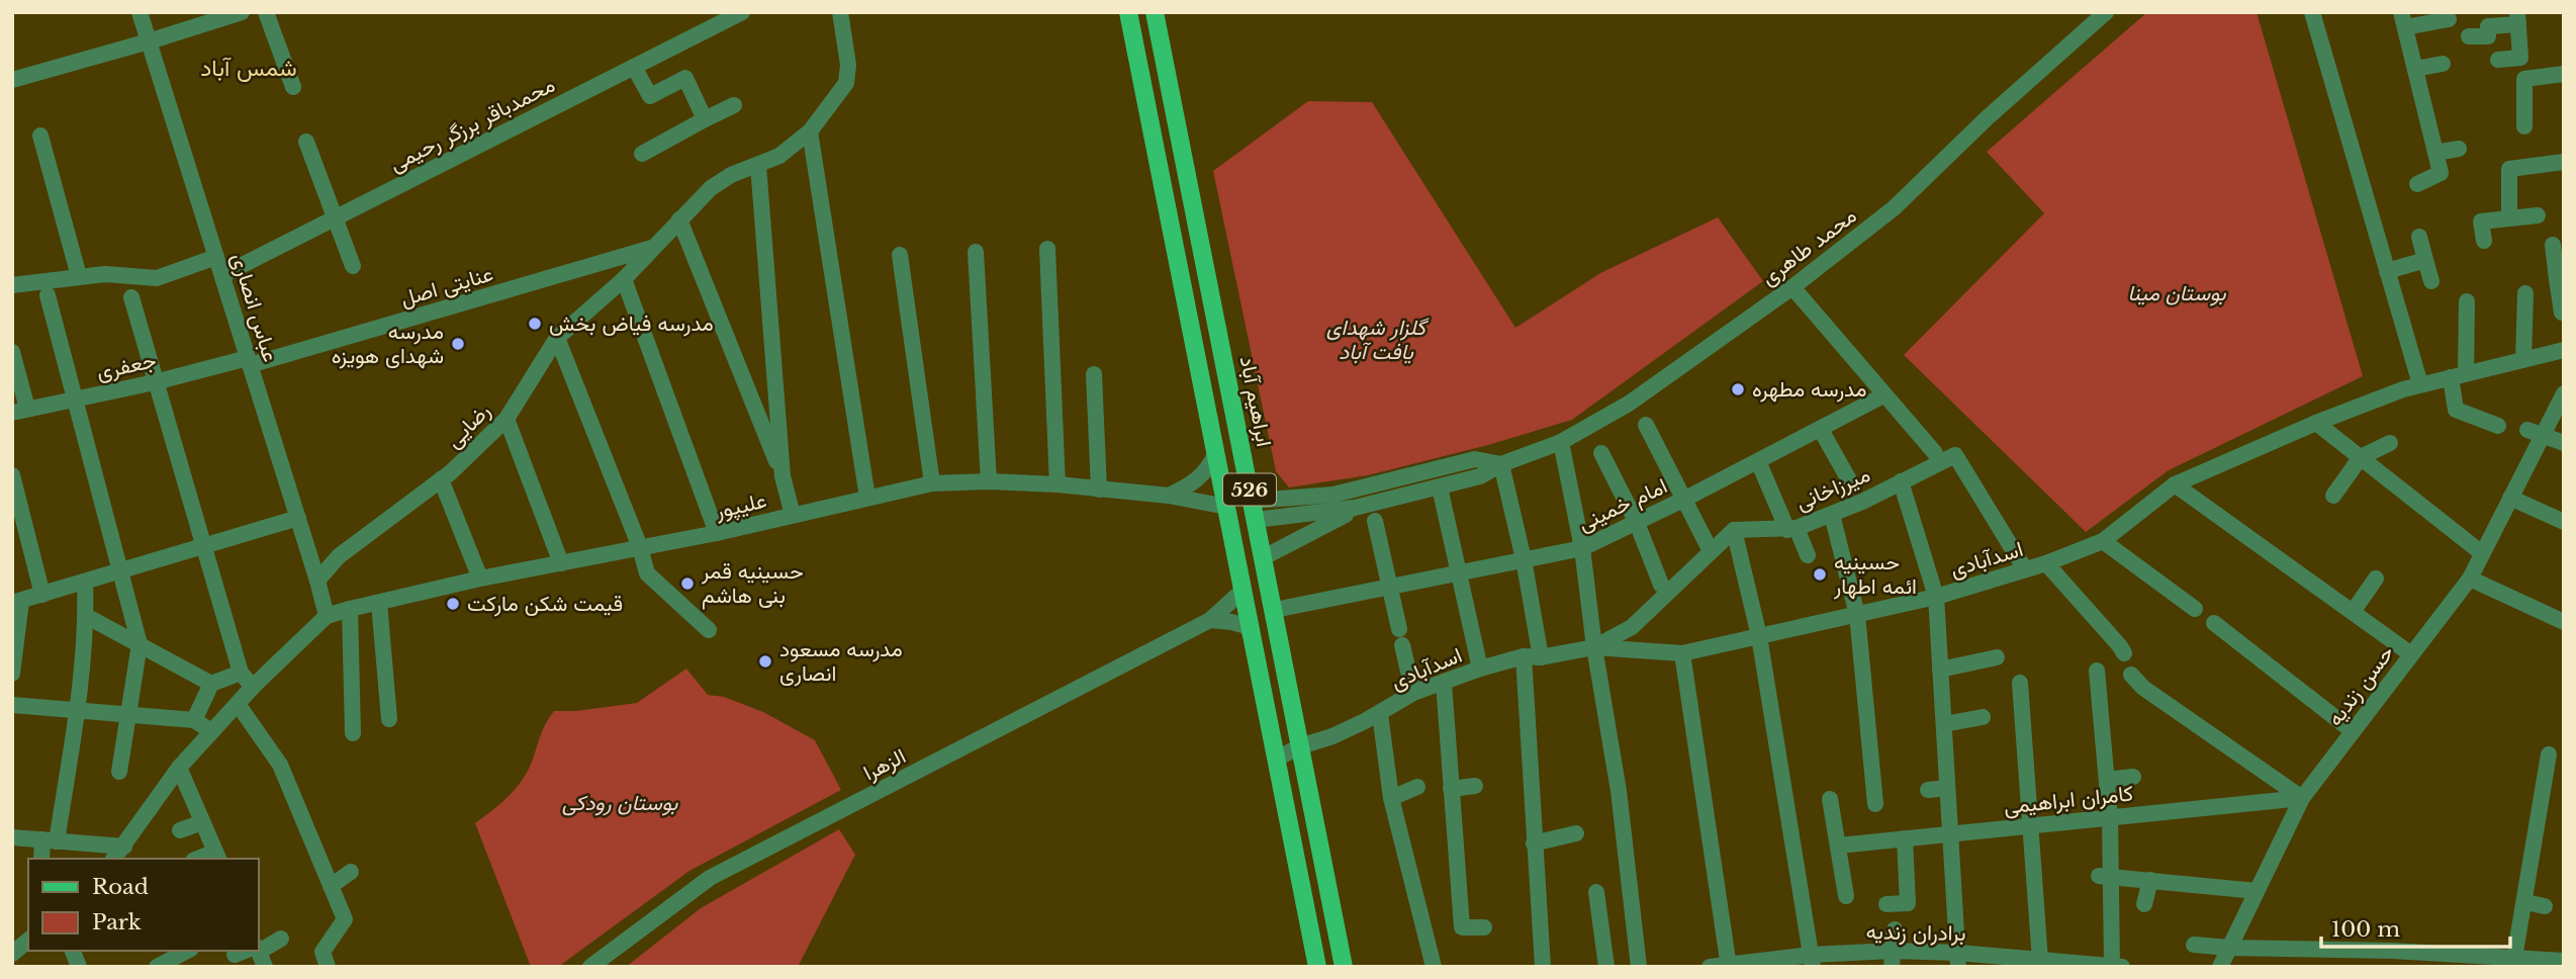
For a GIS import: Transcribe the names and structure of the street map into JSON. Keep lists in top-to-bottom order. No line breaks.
{"streets":{"main road":["ابراهیم آباد","526"],"street":["محمدباقر برزگر رحیمی","محمد طاهری","عنایتی اصل","عباس انصاری","جعفری","رضایی","میرزاخانی","امام خمینی","علیپور","اسدآبادی","حسن زندیه","الزهرا","کامران ابراهیمی","برادران زندیه"]},"crossings":[["محمدباقر برزگر رحیمی","عباس انصاری"],["محمد طاهری","ابراهیم آباد"],["عنایتی اصل","عباس انصاری"],["عنایتی اصل","جعفری"],["عنایتی اصل","رضایی"],["عباس انصاری","جعفری"],["عباس انصاری","رضایی"],["عباس انصاری","علیپور"],["ابراهیم آباد","امام خمینی"],["ابراهیم آباد","اسدآبادی"],["میرزاخانی","اسدآبادی"],["526","علیپور"],["526","اسدآبادی"],["526","الزهرا"],["حسن زندیه","کامران ابراهیمی"]],"districts":["شمس آباد"],"parks":["بوستان مینا","گلزار شهدای یافت آباد","بوستان رودکی"],"places":["مدرسه فیاض بخش","مدرسه شهدای هویزه","مدرسه مطهره","حسینیه ائمه اطهار","حسینیه قمر بنی هاشم","قیمت شکن مارکت","مدرسه مسعود انصاری"],"legend":["Road","Park"],"scale_bar":"100 m"}
